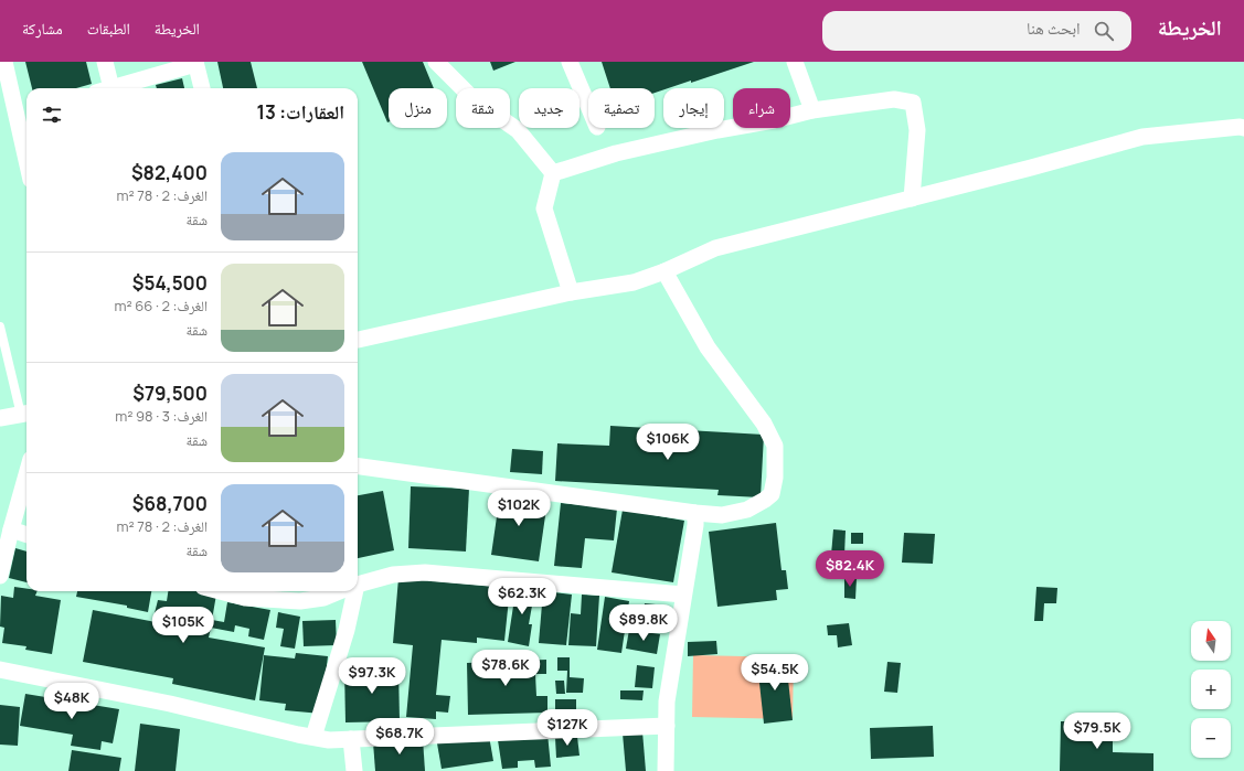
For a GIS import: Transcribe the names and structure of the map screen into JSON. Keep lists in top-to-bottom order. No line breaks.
{"north":"top","page":{"header":"الخريطة","search":"ابحث هنا","nav":["الخريطة","الطبقات","مشاركة"],"chip":["شراء","إيجار","تصفية","جديد","شقة","منزل"],"heading":"العقارات: 13","list":[{"name":"$82,400","note":"الغرف: 2 · 78 m² · شقة"},{"name":"$54,500","note":"الغرف: 2 · 66 m² · شقة"},{"name":"$79,500","note":"الغرف: 3 · 98 m² · شقة"},{"name":"$68,700","note":"الغرف: 2 · 78 m² · شقة"}],"price":["$106K","$102K","$82.4K","$62.3K","$89.8K","$105K","$78.6K","$54.5K","$97.3K","$48K","$127K","$79.5K","$68.7K"],"map_buttons":["+","−"]}}
